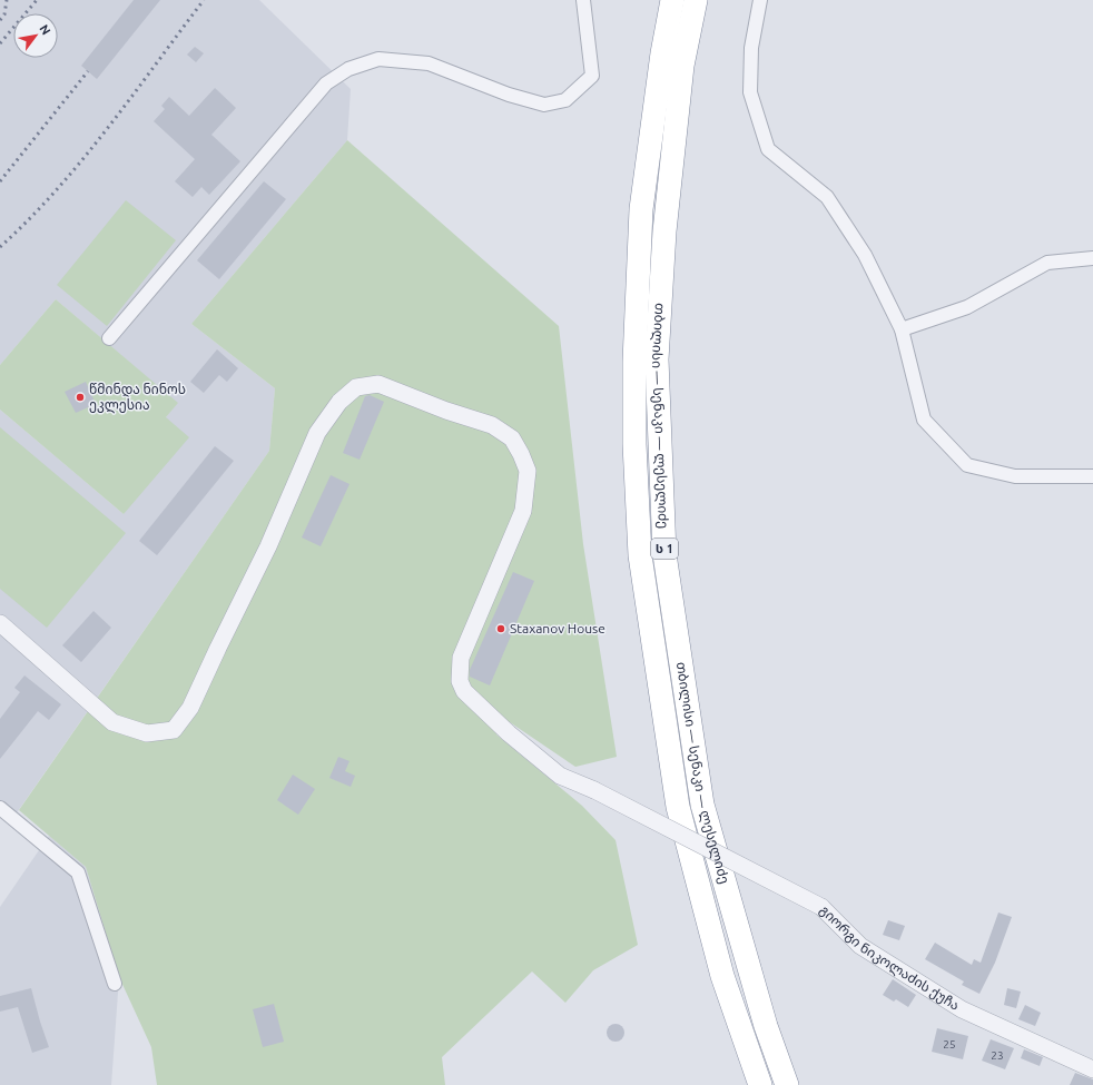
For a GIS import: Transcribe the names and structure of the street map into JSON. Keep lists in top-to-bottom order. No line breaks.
{"streets":{"highway":["თბილისი — სენაკი — ლესელიძე","ს 1"],"street":["გიორგი ნიკოლაძის ქუჩა"]},"places":["წმინდა ნინოს ეკლესია","Staxanov House"],"house_numbers":["25","23"],"north":"top right"}
